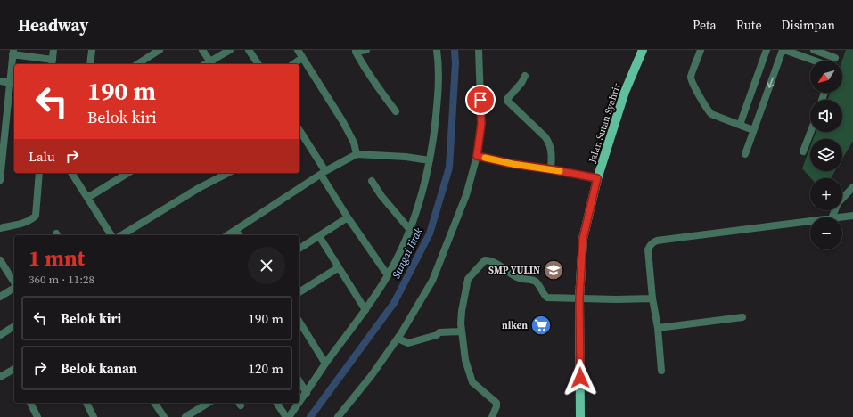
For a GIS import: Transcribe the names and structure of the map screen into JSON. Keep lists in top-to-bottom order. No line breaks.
{"streets":{"main road":["Jalan Sutan Syahrir"]},"water":["Sungai Jirak"],"places":{"school or university":["SMP YULIN"],"supermarket":["niken"]},"north":"bottom left","page":{"header":"Headway","nav":["Peta","Rute","Disimpan"],"map_buttons":["+","−"],"turn":["190 m","Belok kiri"],"then":"Lalu","heading":["1 mnt","360 m · 11:28"],"list":[{"name":"Belok kiri","value":"190 m"},{"name":"Belok kanan","value":"120 m"}]}}
